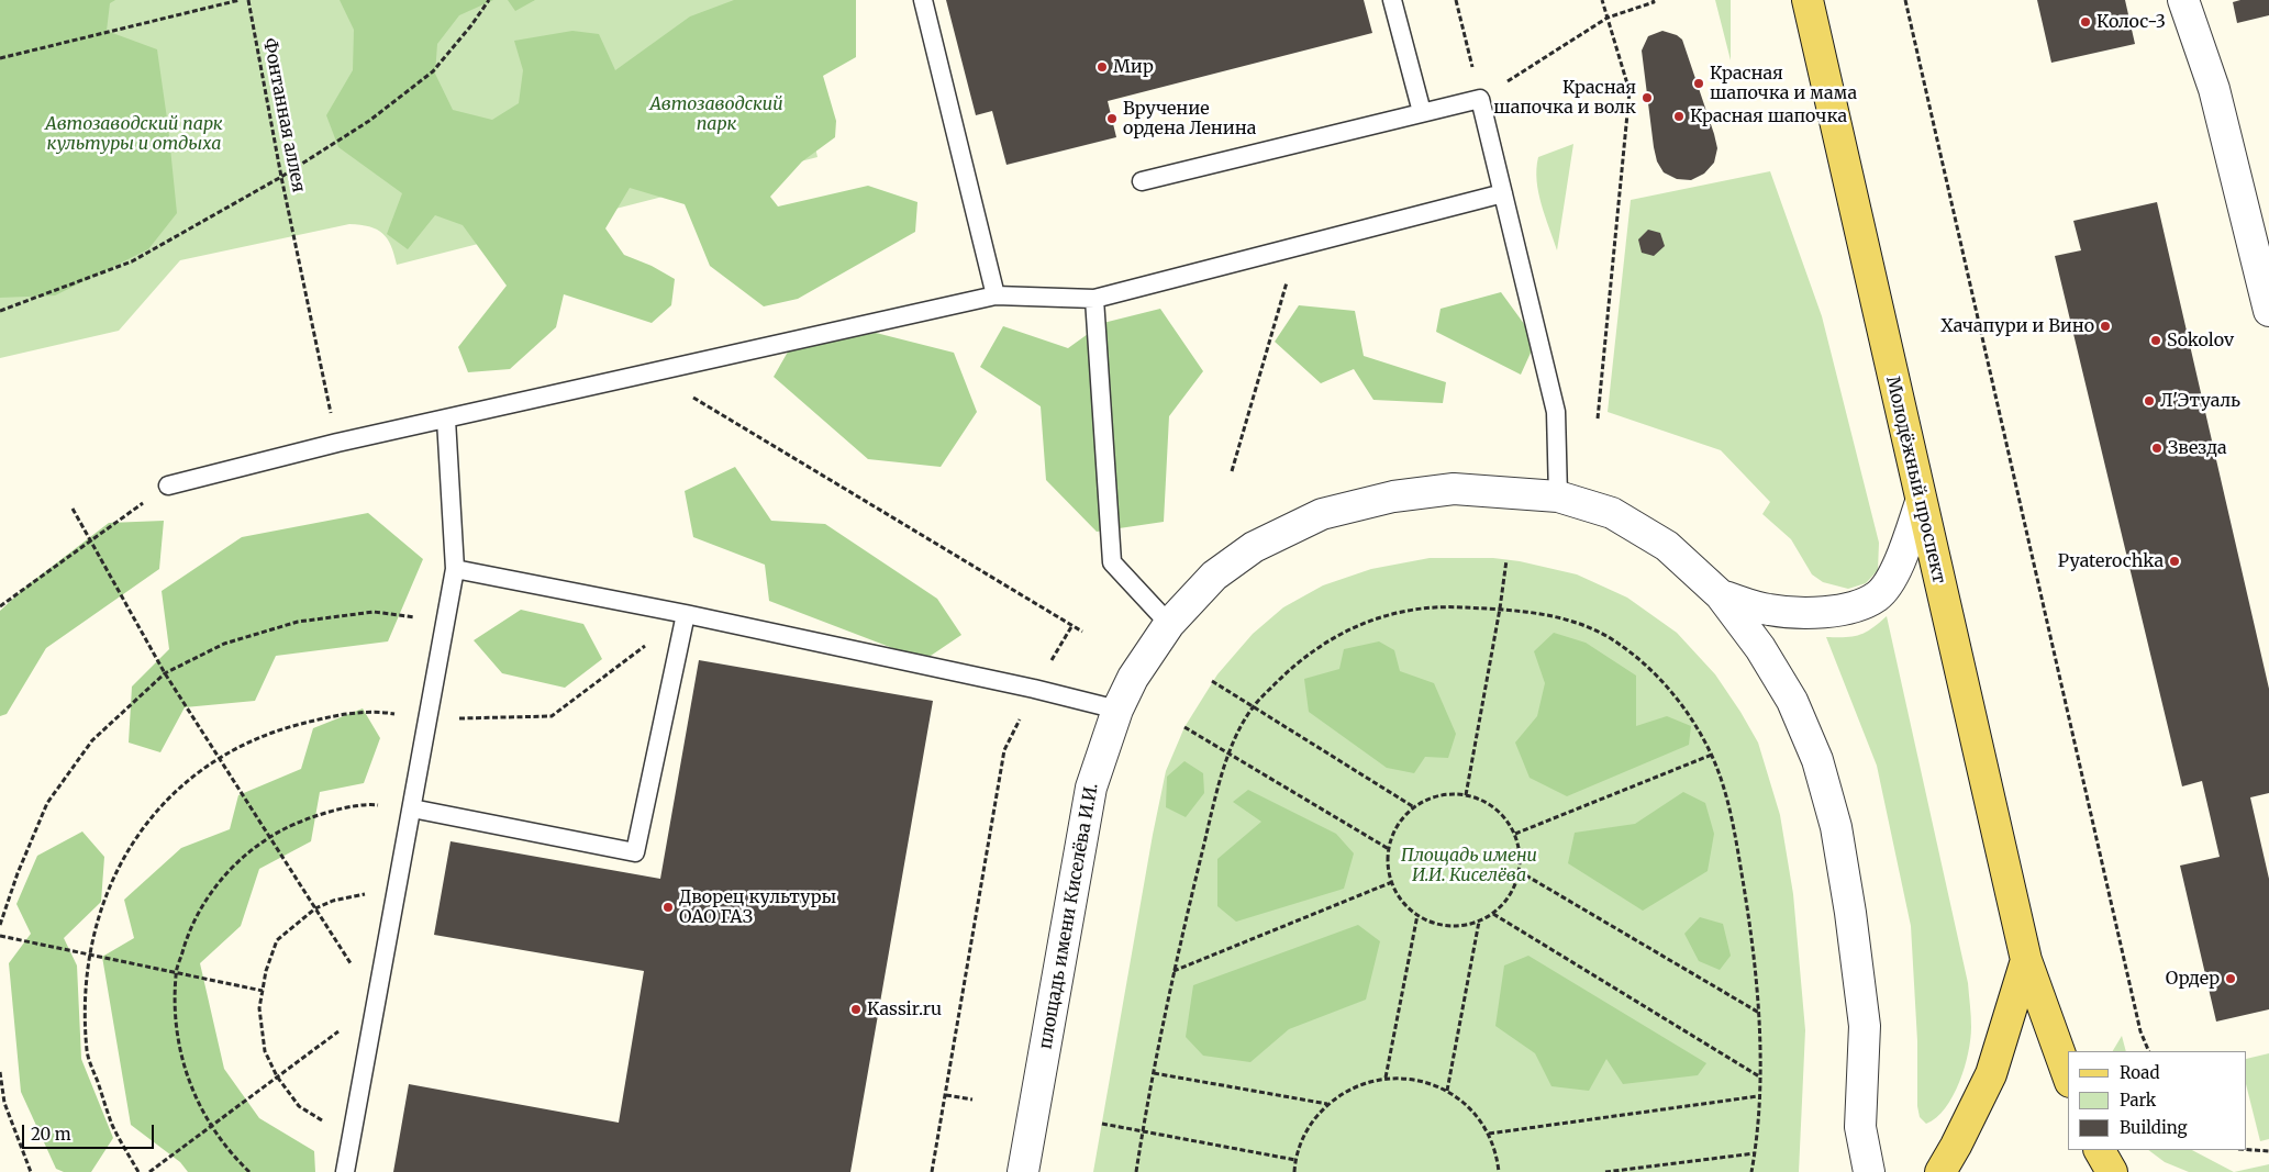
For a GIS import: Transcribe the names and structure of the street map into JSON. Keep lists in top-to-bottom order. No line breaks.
{"streets":{"main road":["Молодёжный проспект"],"street":["площадь имени Киселёва И.И."],"path":["Фонтанная аллея"]},"parks":["Автозаводский парк","Автозаводский парк культуры и отдыха","Площадь имени И.И. Киселёва"],"places":["Колос-3","Мир","Красная шапочка и мама","Красная шапочка и волк","Красная шапочка","Вручение ордена Ленина","Хачапури и Вино","Sokolov","Л'Этуаль","Звезда","Pyaterochka","Дворец культуры ОАО ГАЗ","Ордер","Kassir.ru"],"legend":["Road","Park","Building"],"scale_bar":"20 m"}
